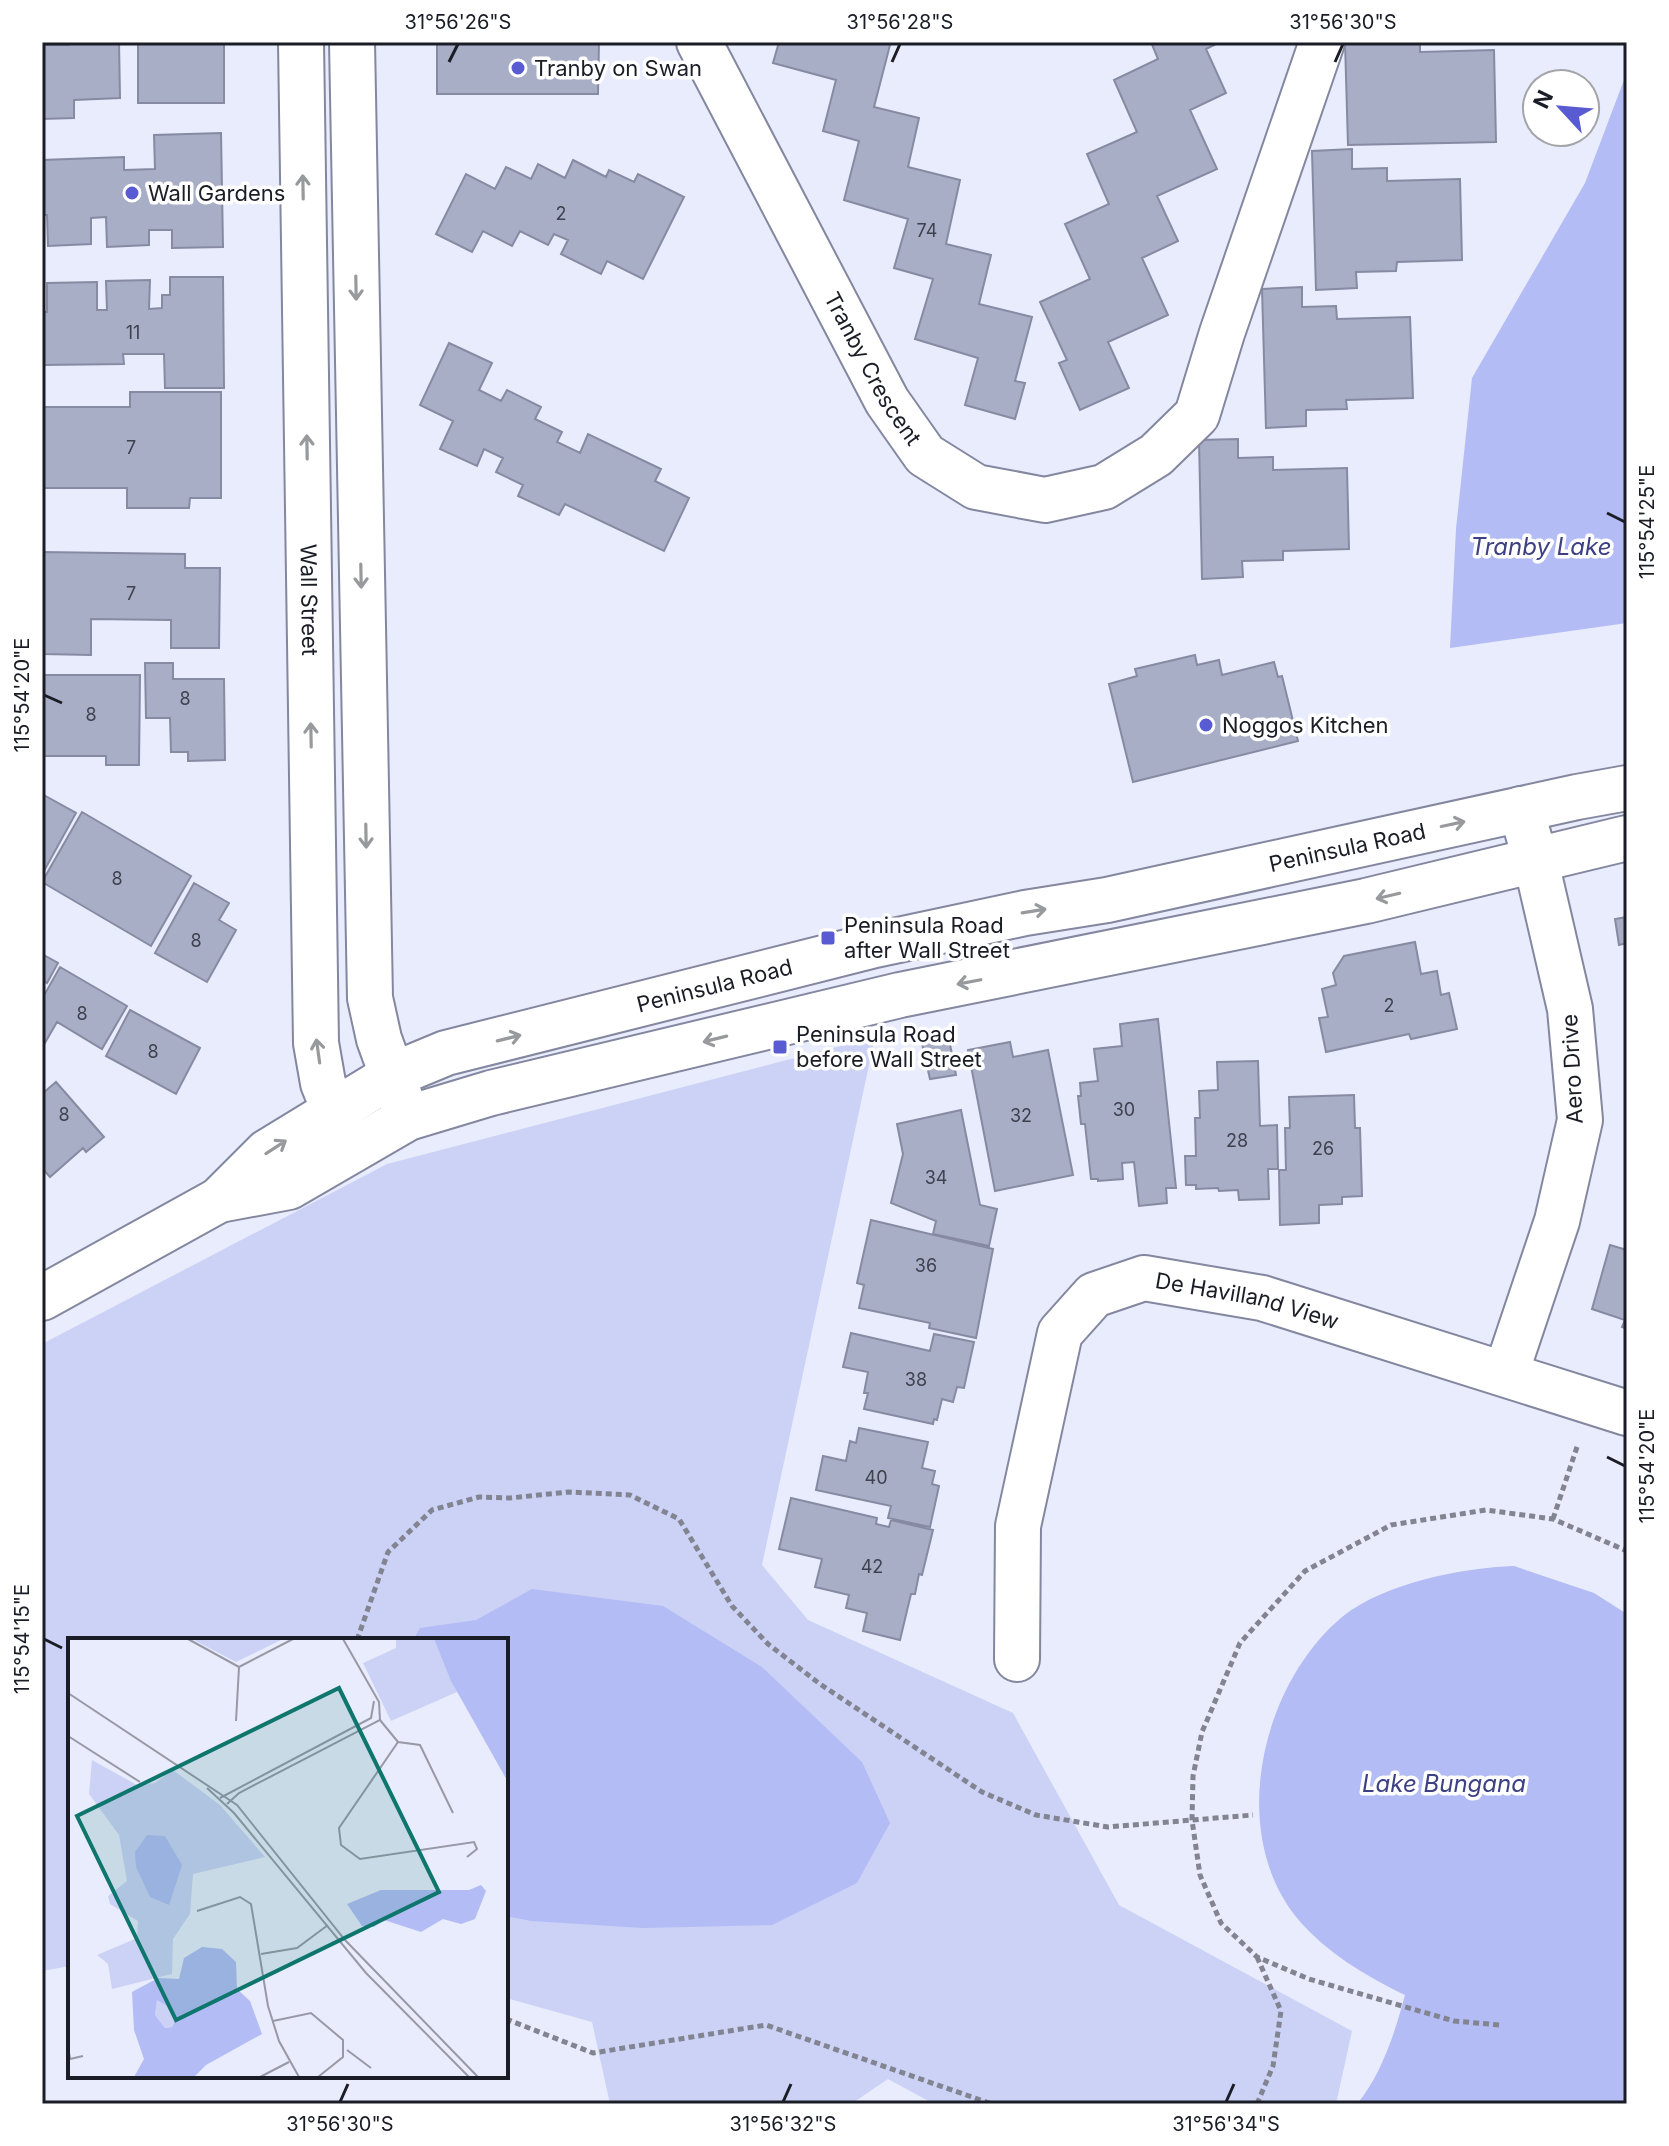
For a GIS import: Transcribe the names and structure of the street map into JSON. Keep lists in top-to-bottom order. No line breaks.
{"streets":{"street":["Tranby Crescent","Wall Street","Peninsula Road","Aero Drive","De Havilland View"]},"crossings":[["Wall Street","Peninsula Road"],["Peninsula Road","Aero Drive"],["Aero Drive","De Havilland View"]],"water":["Tranby Lake","Lake Bungana"],"places":{"other":["Tranby on Swan","Wall Gardens","Noggos Kitchen"],"transit":["Peninsula Road after Wall Street","Peninsula Road before Wall Street"]},"house_numbers":["2","74","11","7","7","8","8","8","8","2","8","8","30","8","32","28","26","34","36","38","40","42"],"north":"top left","coordinates":["31°56'26\"S","31°56'28\"S","31°56'30\"S","115°54'25\"E","115°54'20\"E","115°54'15\"E","31°56'32\"S","31°56'34\"S"]}
